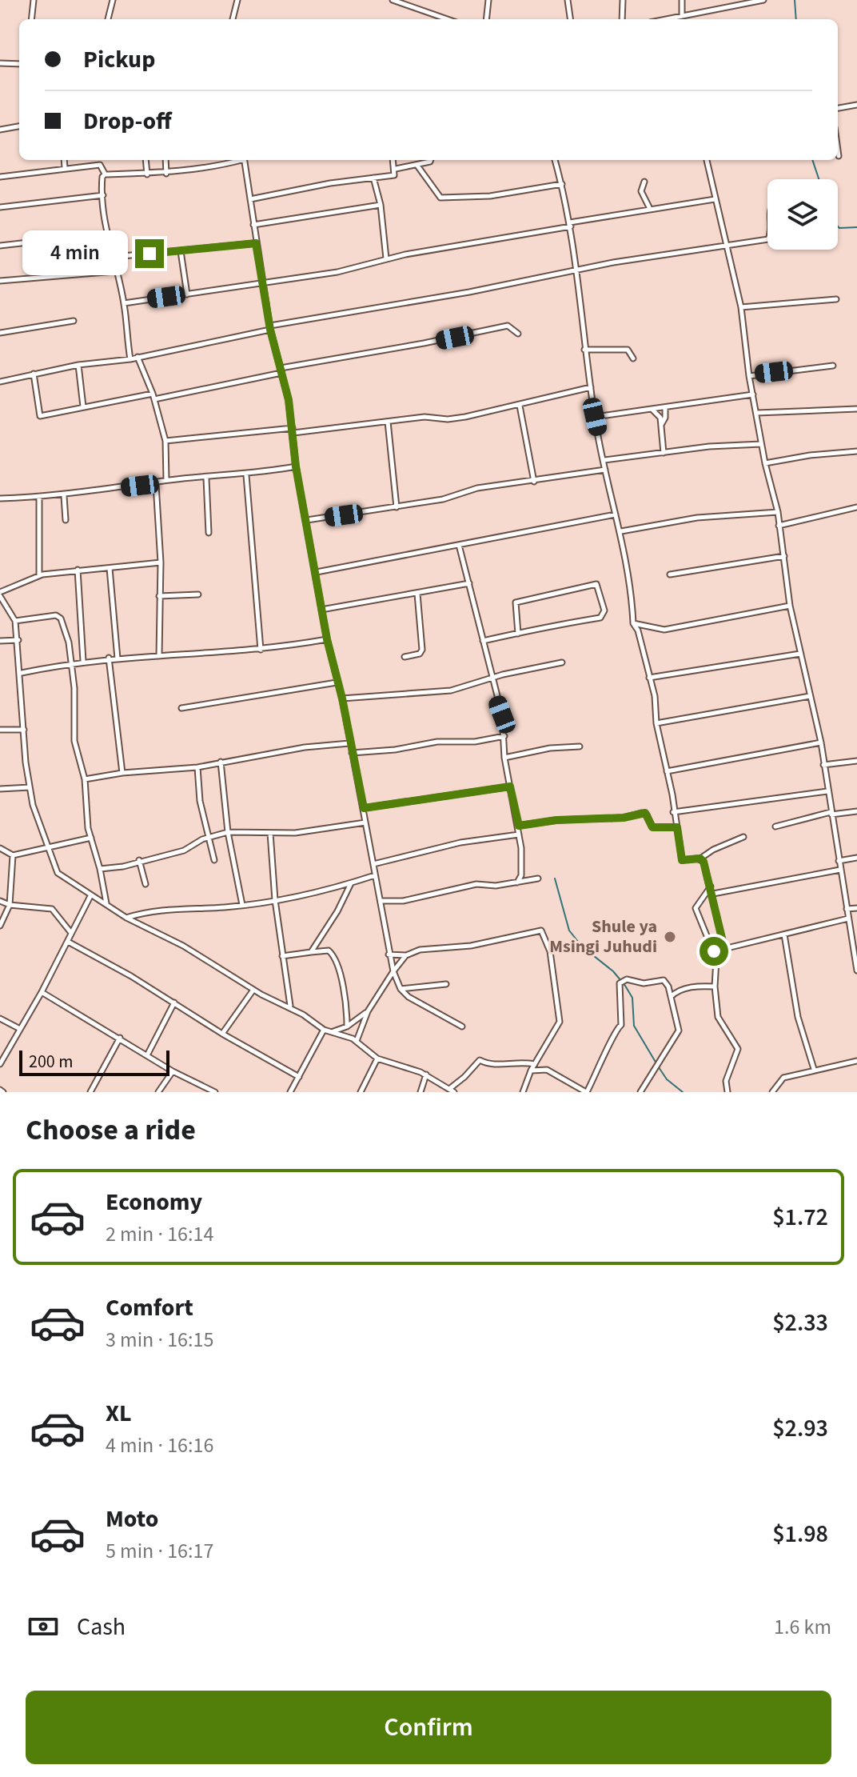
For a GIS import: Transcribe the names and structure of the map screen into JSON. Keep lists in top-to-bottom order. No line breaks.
{"places":["Shule ya Msingi Juhudi"],"scale_bar":"200 m","page":{"banner":["Pickup","Drop-off"],"bubble":"4 min","scale":"200 m","heading":"Choose a ride","list":[{"name":"Economy","note":"2 min · 16:14","value":"$1.72"},{"name":"Comfort","note":"3 min · 16:15","value":"$2.33"},{"name":"XL","note":"4 min · 16:16","value":"$2.93"},{"name":"Moto","note":"5 min · 16:17","value":"$1.98"}],"pay":["Cash","1.6 km"],"buttons":"Confirm"}}
